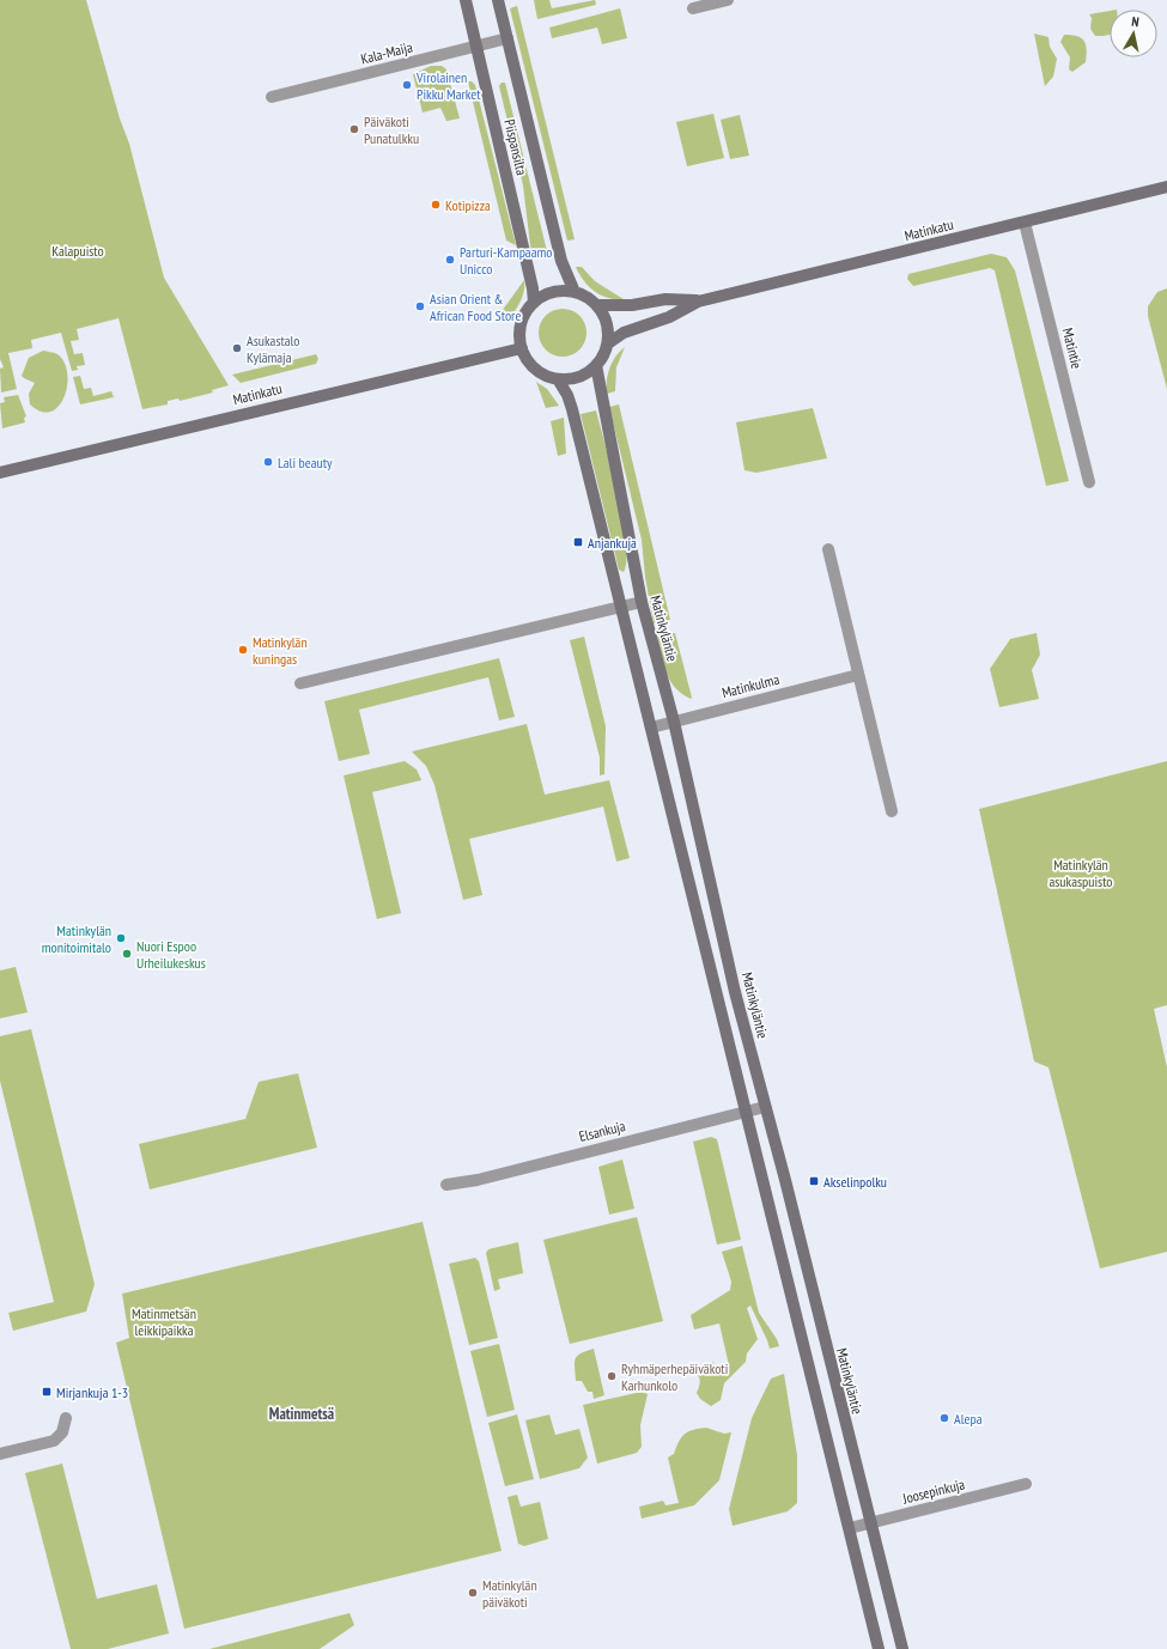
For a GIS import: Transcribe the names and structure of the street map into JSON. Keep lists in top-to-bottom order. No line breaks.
{"streets":{"main road":["Piispansilta","Matinkatu","Matinkyläntie"],"street":["Kala-Maija","Matintie","Matinkulma","Elsankuja","Joosepinkuja"]},"crossings":[["Kala-Maija","Piispansilta"],["Piispansilta","Matinkatu"],["Piispansilta","Matinkyläntie"],["Matinkatu","Matintie"],["Matinkatu","Matinkyläntie"],["Matinkyläntie","Matinkulma"],["Matinkyläntie","Elsankuja"],["Matinkyläntie","Joosepinkuja"]],"districts":["Matinmetsä"],"parks":["Kalapuisto","Matinkylän asukaspuisto","Matinmetsän leikkipaikka"],"places":{"other":["Virolainen Pikku Market","Päiväkoti Punatulkku","Kotipizza","Parturi-Kampaamo Unicco","Asian Orient & African Food Store","Asukastalo Kylämaja","Lali beauty","Matinkylän kuningas","Matinkylän monitoimitalo","Nuori Espoo Urheilukeskus","Ryhmäperhepäiväkoti Karhunkolo","Alepa","Matinkylän päiväkoti"],"transit":["Anjankuja","Akselinpolku","Mirjankuja 1-3"]},"north":"top"}
